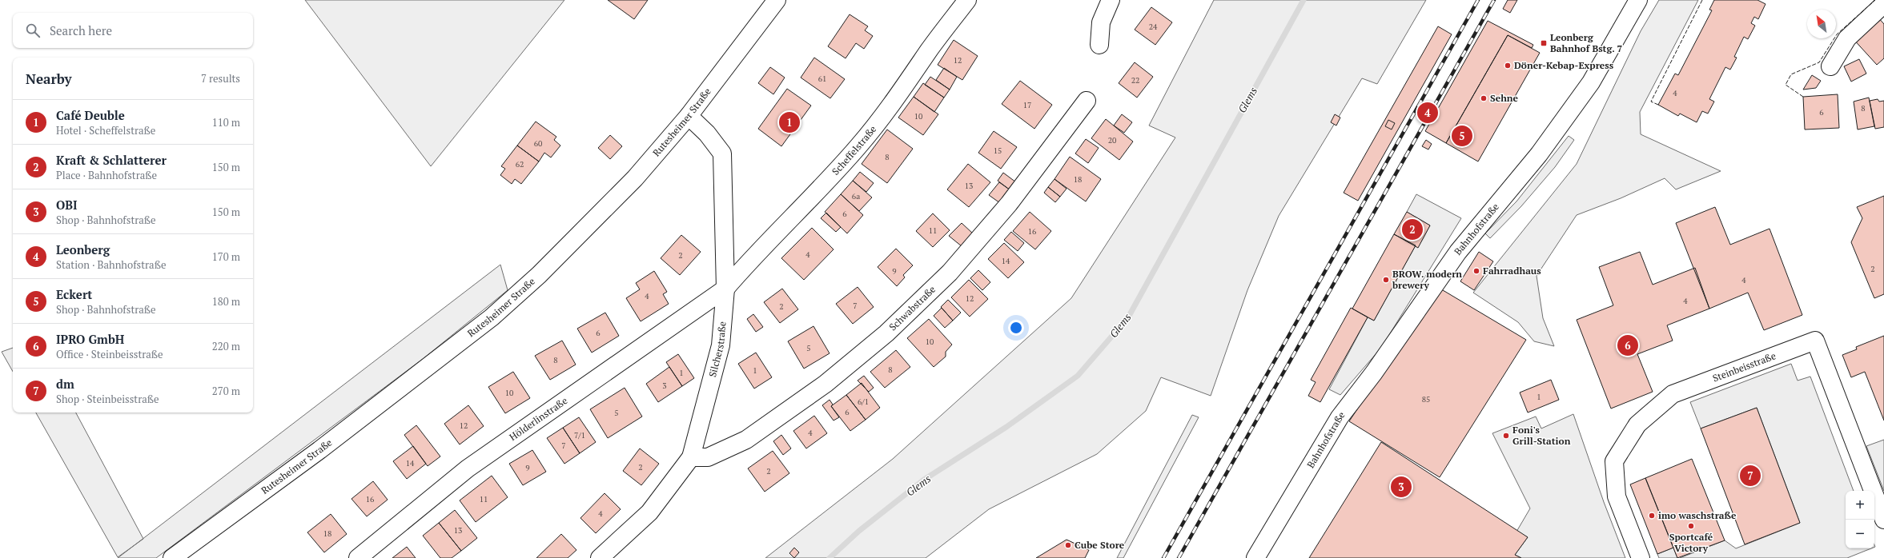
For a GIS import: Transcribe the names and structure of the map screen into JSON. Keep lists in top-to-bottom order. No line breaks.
{"streets":{"street":["Rutesheimer Straße","Scheffelstraße","Bahnhofstraße","Schwabstraße","Silcherstraße","Steinbeisstraße","Hölderlinstraße"]},"crossings":[["Rutesheimer Straße","Silcherstraße"],["Scheffelstraße","Silcherstraße"],["Scheffelstraße","Hölderlinstraße"],["Schwabstraße","Silcherstraße"],["Silcherstraße","Hölderlinstraße"]],"water":["Glems"],"places":{"transit":["Leonberg Bahnhof Bstg. 7"],"other":["Döner-Kebap-Express","Sehne","Fahrradhaus","BROW. modern brewery","Foni's Grill-Station","imo waschstraße","Sportcafé Victory","Cube Store"]},"house_numbers":["24","12","61","22","4","17","8","6","10","20","60","15","8","62","18","13","6a","6","11","16","4","2","14","2","9","4","4","12","4","7","2","6","10","5","8","8","1","1","3","10","1","85","6/1","6","5","12","4","7/1","7","14","2","9","2","16","11","4","13","18"],"north":"top left","page":{"search":"Search here","heading":["Nearby","7 results"],"list":[{"mark":"1","name":"Café Deuble","note":"Hotel · Scheffelstraße","value":"110 m"},{"mark":"2","name":"Kraft & Schlatterer","note":"Place · Bahnhofstraße","value":"150 m"},{"mark":"3","name":"OBI","note":"Shop · Bahnhofstraße","value":"150 m"},{"mark":"4","name":"Leonberg","note":"Station · Bahnhofstraße","value":"170 m"},{"mark":"5","name":"Eckert","note":"Shop · Bahnhofstraße","value":"180 m"},{"mark":"6","name":"IPRO GmbH","note":"Office · Steinbeisstraße","value":"220 m"},{"mark":"7","name":"dm","note":"Shop · Steinbeisstraße","value":"270 m"}],"pins":["4","1","5","2","6","7","3"],"map_buttons":["+","−"]}}
